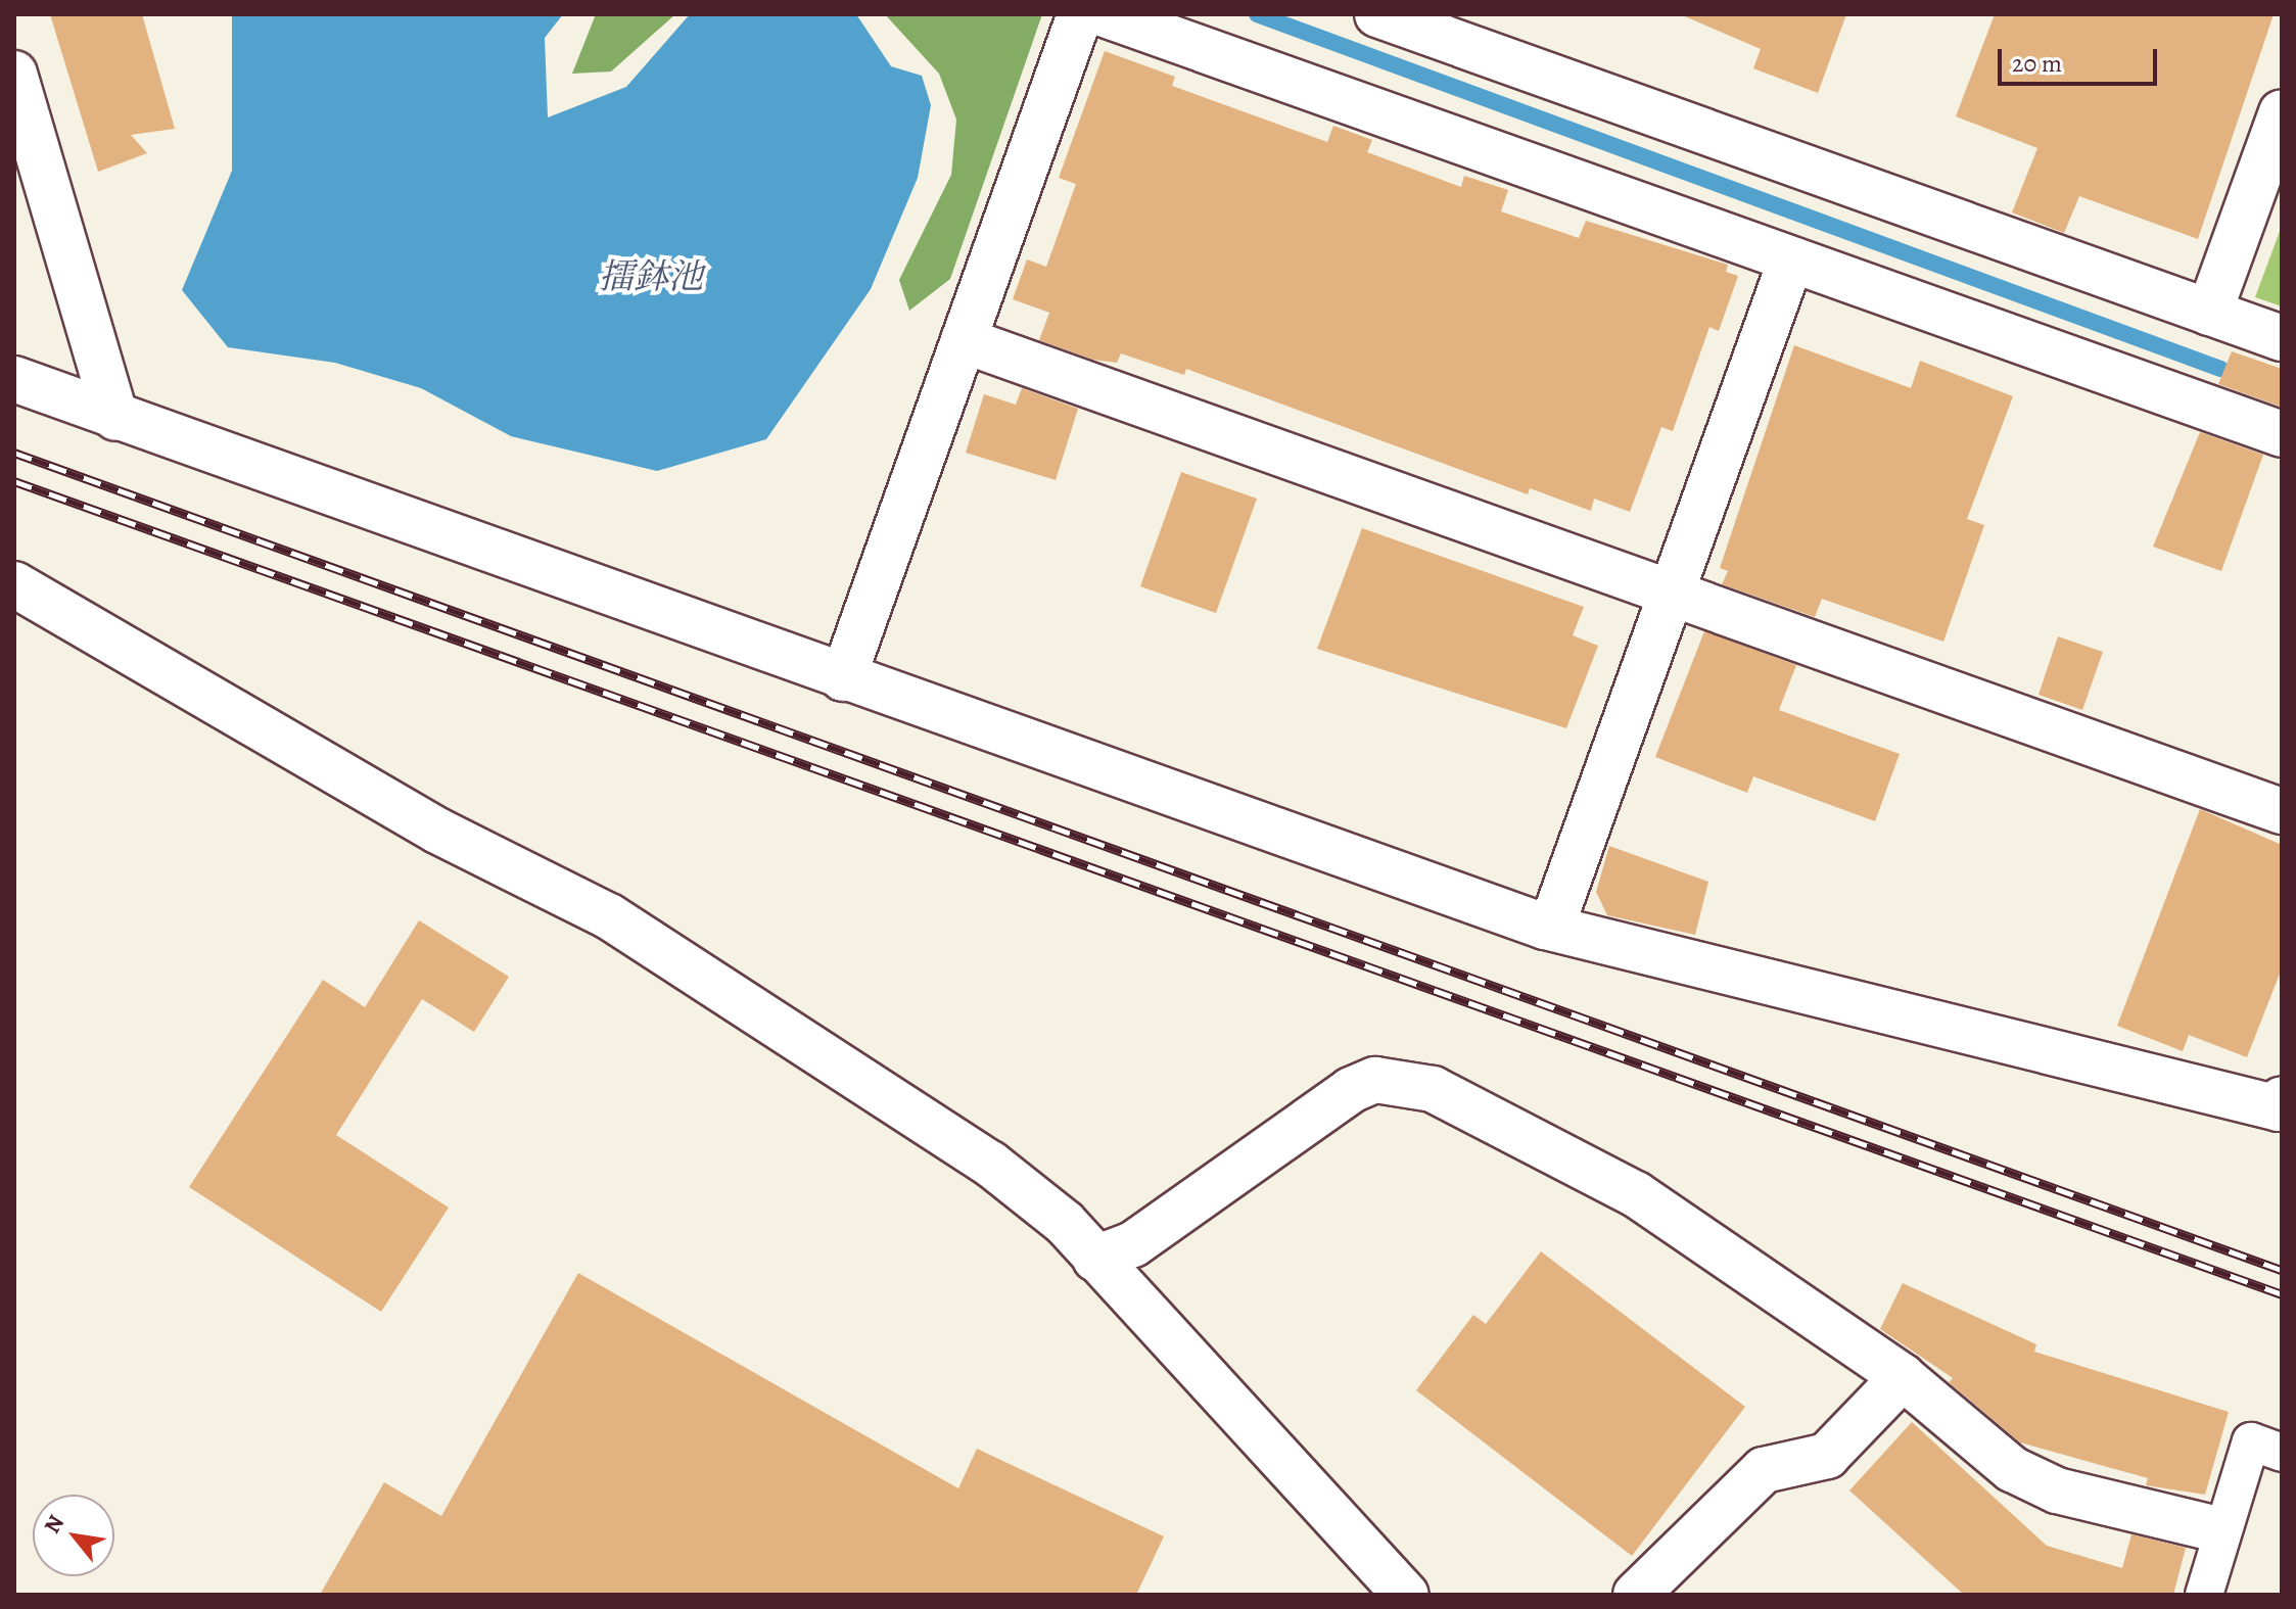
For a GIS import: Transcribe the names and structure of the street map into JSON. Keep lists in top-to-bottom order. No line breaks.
{"water":["擂鉢池"],"scale_bar":"20 m","north":"top left"}
